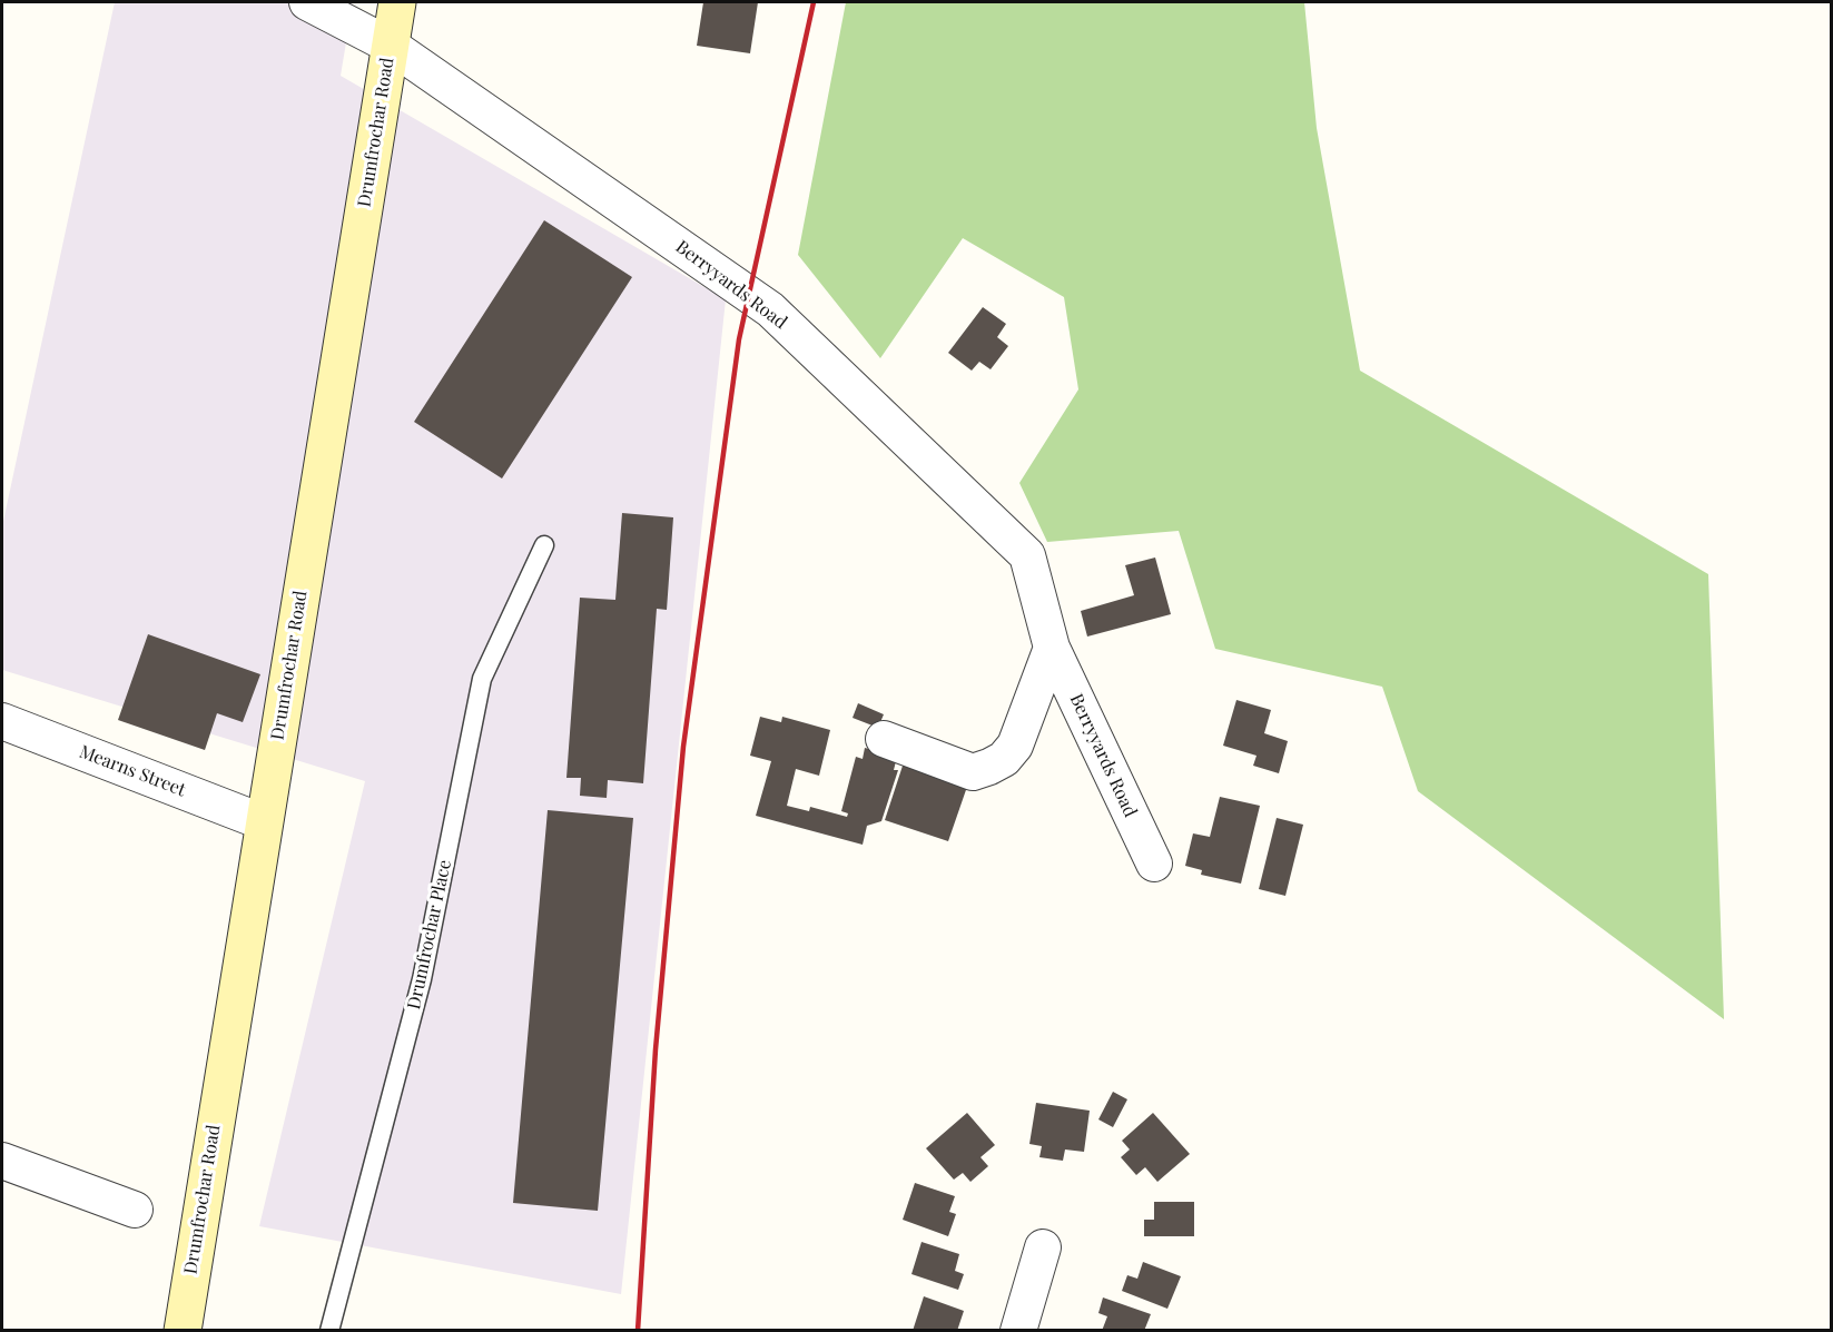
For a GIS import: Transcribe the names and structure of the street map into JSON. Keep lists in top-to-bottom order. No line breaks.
{"streets":{"main road":["Drumfrochar Road"],"street":["Berryyards Road","Mearns Street"],"lane":["Drumfrochar Place"]},"crossings":[["Drumfrochar Road","Berryyards Road"],["Drumfrochar Road","Mearns Street"]]}
